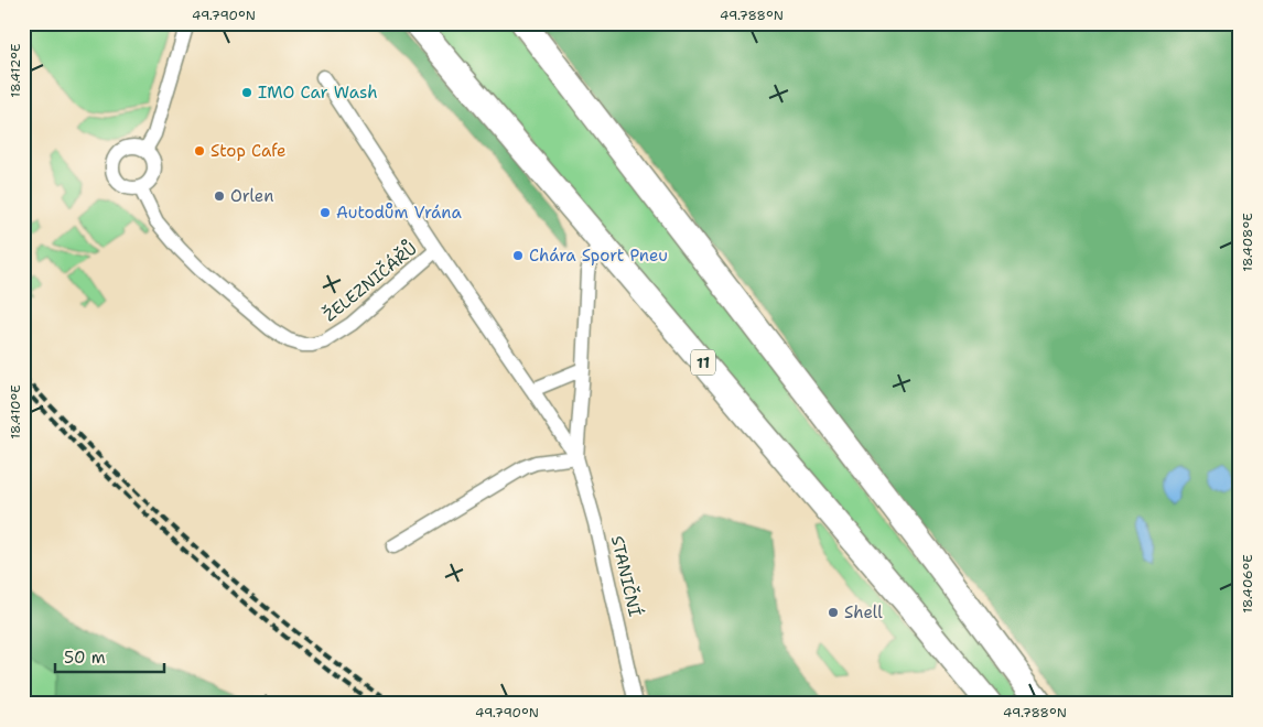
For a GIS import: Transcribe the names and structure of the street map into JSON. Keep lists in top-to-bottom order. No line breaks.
{"streets":{"highway":["11"],"street":["ŽELEZNIČÁŘŮ","STANIČNÍ"]},"crossings":[["ŽELEZNIČÁŘŮ","STANIČNÍ"]],"places":["IMO Car Wash","Stop Cafe","Orlen","Autodům Vrána","Chára Sport Pneu","Shell"],"scale_bar":"50 m","coordinates":["49.790°N","49.788°N","18.412°E","18.408°E","18.410°E","18.406°E"]}
